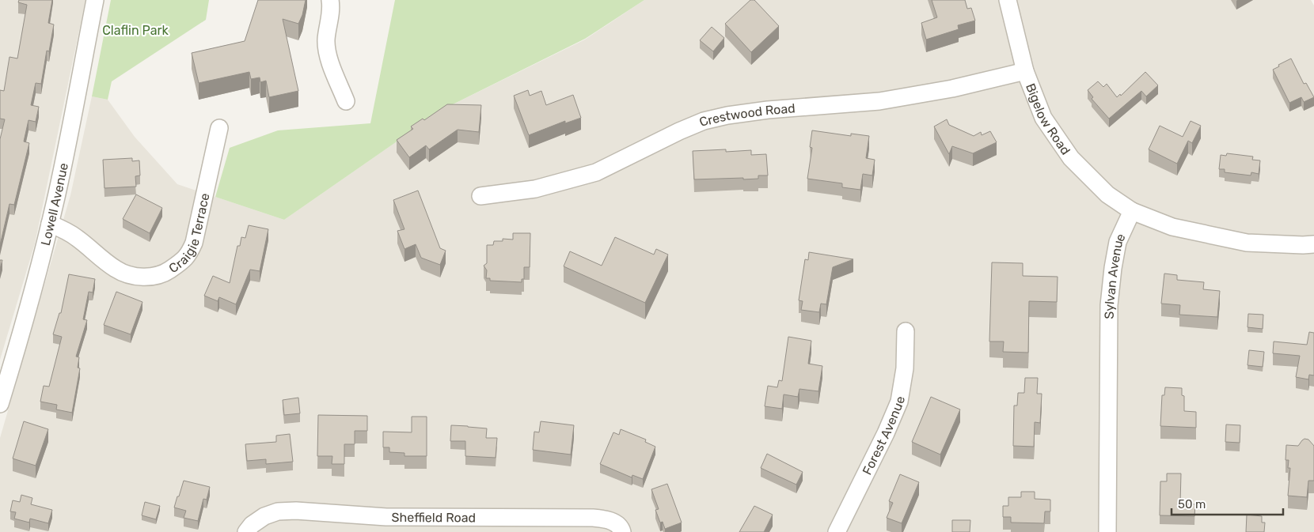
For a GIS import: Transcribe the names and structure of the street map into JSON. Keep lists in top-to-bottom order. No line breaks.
{"streets":{"street":["Crestwood Road","Bigelow Road","Lowell Avenue","Craigie Terrace","Sylvan Avenue","Forest Avenue","Sheffield Road"]},"crossings":[["Crestwood Road","Bigelow Road"],["Bigelow Road","Sylvan Avenue"],["Lowell Avenue","Craigie Terrace"]],"parks":["Claflin Park"],"scale_bar":"50 m"}
